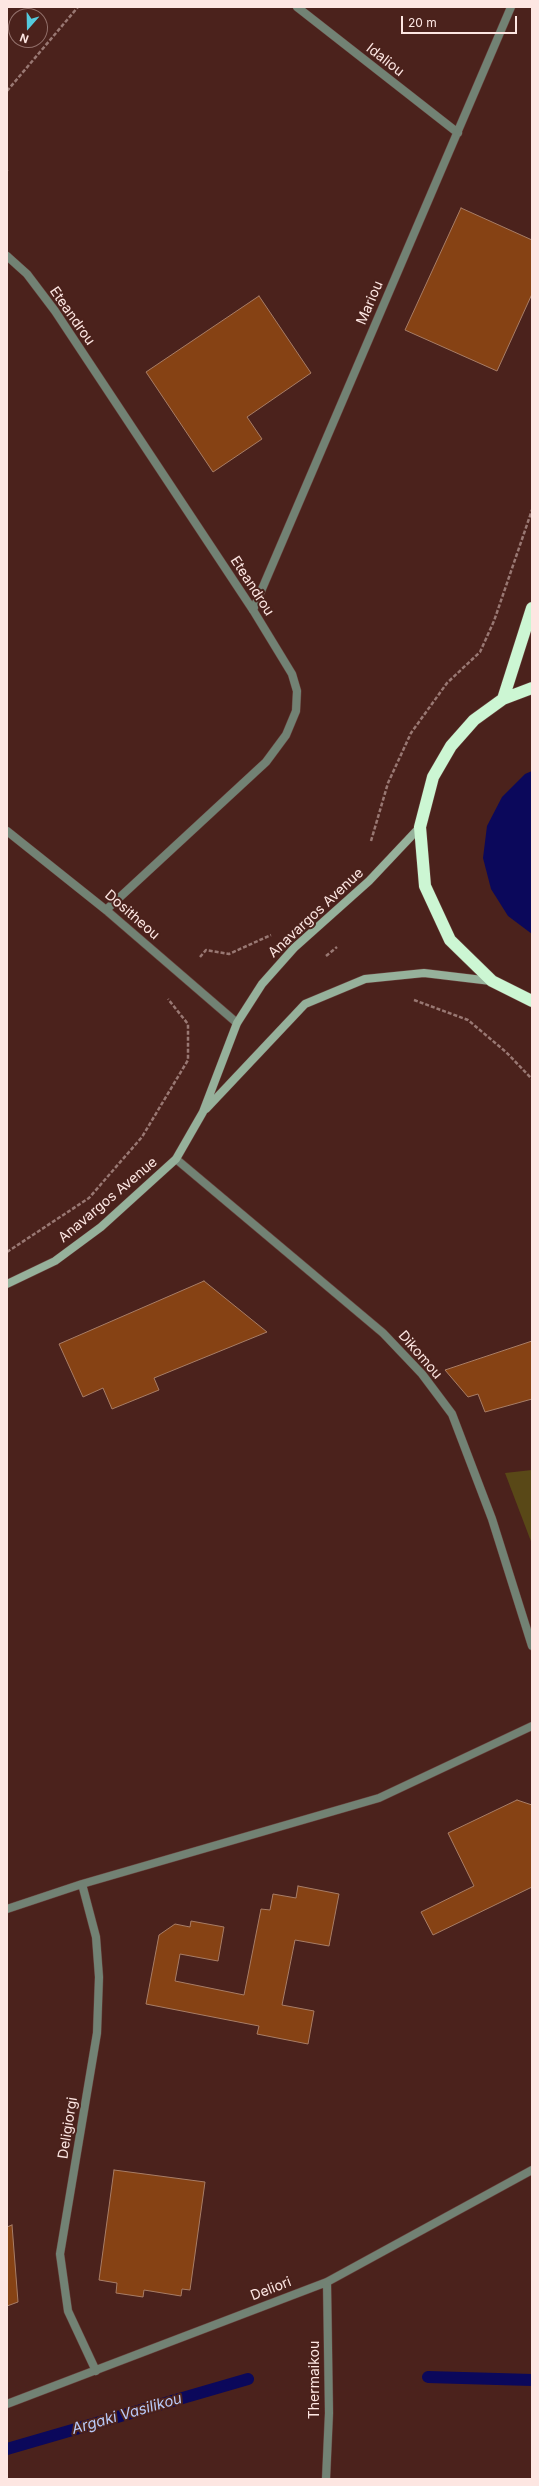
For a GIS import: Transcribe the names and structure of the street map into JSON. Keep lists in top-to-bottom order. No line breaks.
{"streets":{"street":["Idaliou","Mariou","Eteandrou","Anavargos Avenue","Dositheou","Dikomou","Deligiorgi","Deliori","Thermaikou"]},"crossings":[["Idaliou","Mariou"],["Mariou","Eteandrou"],["Eteandrou","Dositheou"],["Anavargos Avenue","Dositheou"],["Anavargos Avenue","Dikomou"],["Deligiorgi","Deliori"],["Deliori","Thermaikou"]],"water":["Argaki Vasilikou"],"scale_bar":"20 m","north":"bottom"}
